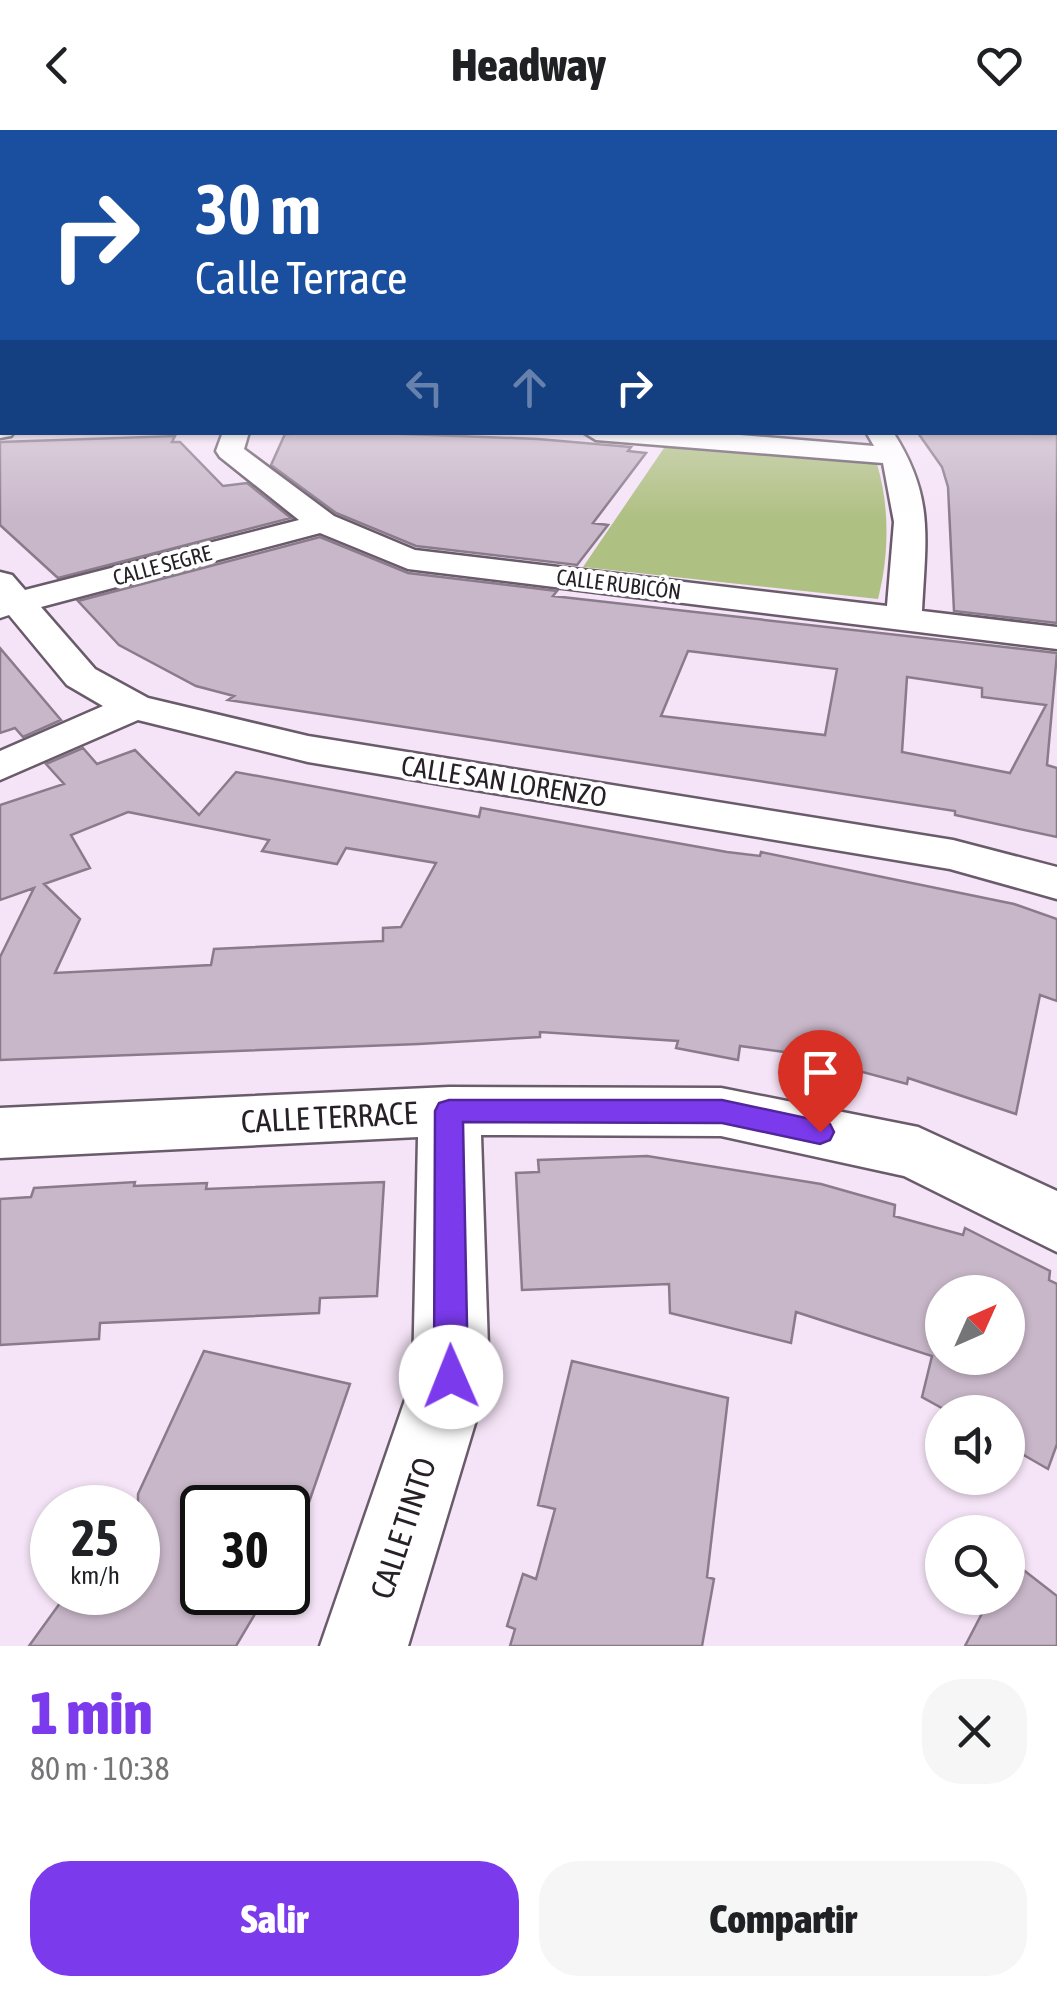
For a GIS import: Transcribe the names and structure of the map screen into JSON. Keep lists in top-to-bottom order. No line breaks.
{"streets":{"street":["CALLE SEGRE","CALLE RUBICÓN","CALLE SAN LORENZO","CALLE TERRACE","CALLE TINTO"]},"crossings":[["CALLE SEGRE","CALLE RUBICÓN"],["CALLE SEGRE","CALLE SAN LORENZO"],["CALLE TERRACE","CALLE TINTO"]],"north":"top right","page":{"header":"Headway","turn":["30 m","Calle Terrace"],"speed":"25 km/h","limit":"30","heading":["1 min","80 m · 10:38"],"buttons":["Salir","Compartir"]}}
